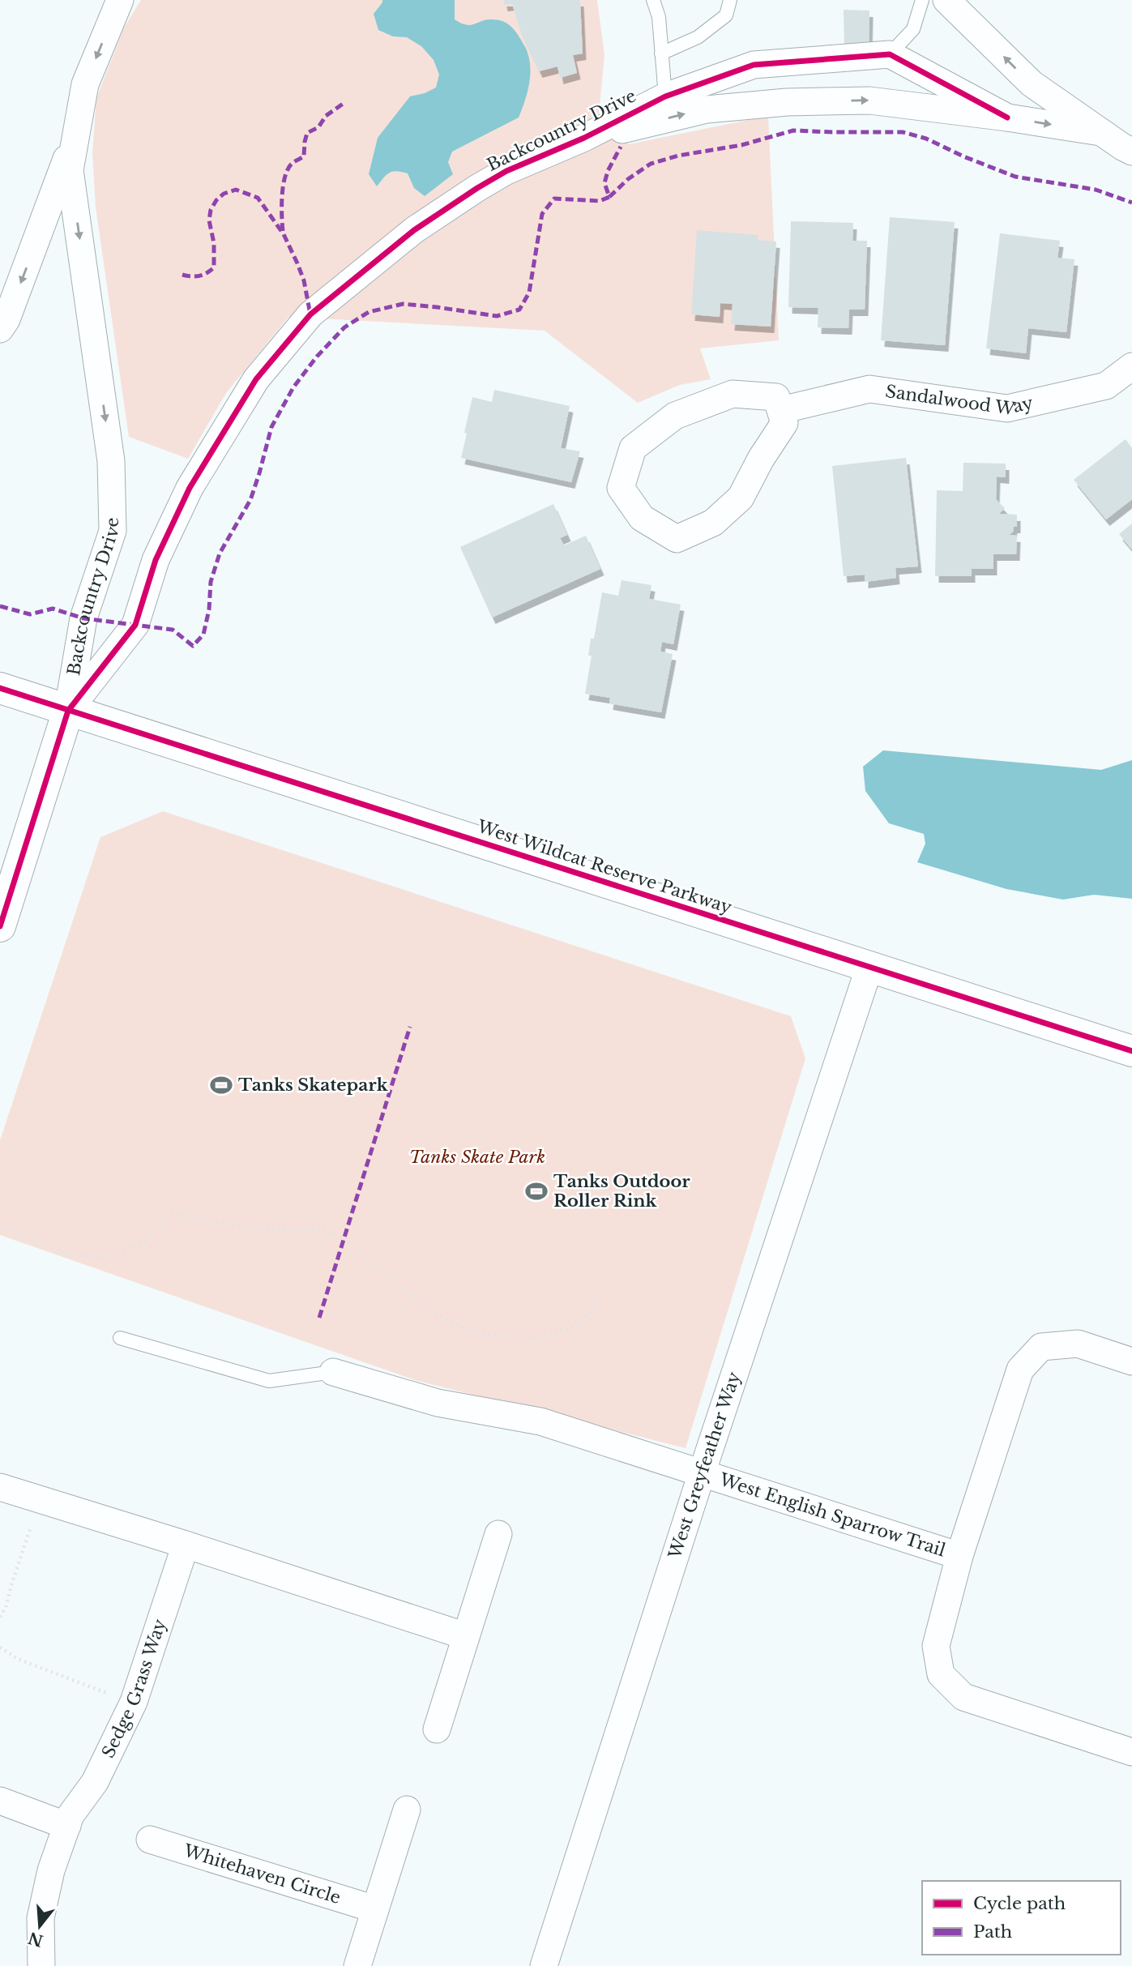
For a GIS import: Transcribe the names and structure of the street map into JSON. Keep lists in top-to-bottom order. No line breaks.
{"streets":{"main road":["West Wildcat Reserve Parkway"],"street":["Backcountry Drive","Sandalwood Way","West Greyfeather Way","West English Sparrow Trail","Sedge Grass Way","Whitehaven Circle"]},"crossings":[["Backcountry Drive","West Wildcat Reserve Parkway"],["West Wildcat Reserve Parkway","West Greyfeather Way"],["West Greyfeather Way","West English Sparrow Trail"]],"parks":["Tanks Skate Park"],"places":{"sports":["Tanks Skatepark","Tanks Outdoor Roller Rink"]},"legend":["Cycle path","Path"],"north":"bottom"}
